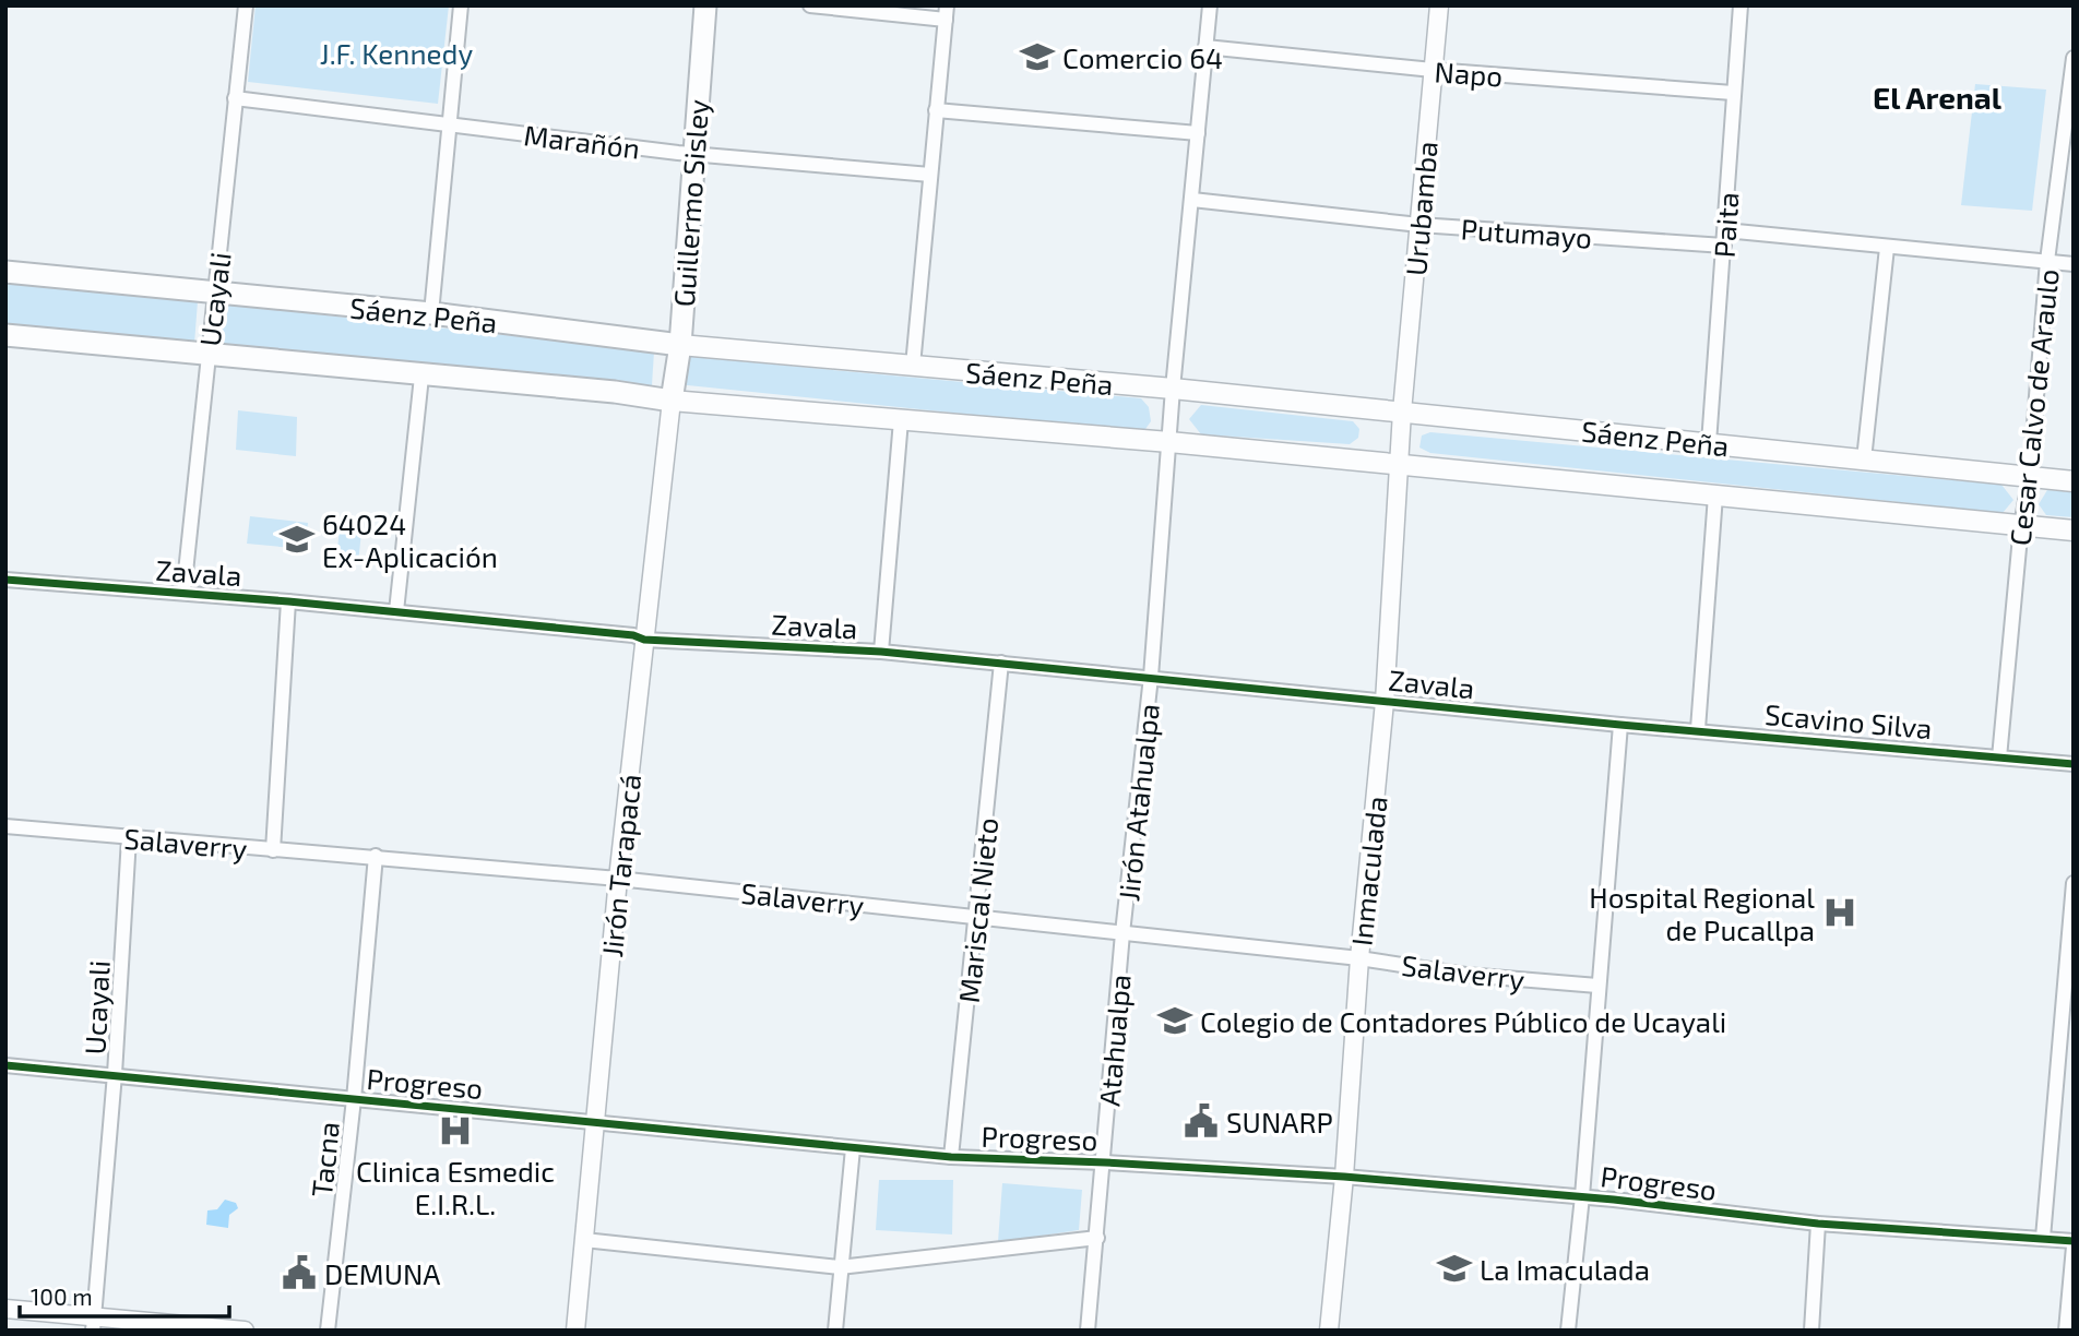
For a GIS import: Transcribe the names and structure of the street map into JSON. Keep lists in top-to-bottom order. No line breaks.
{"streets":{"main road":["Guillermo Sisley","Sáenz Peña"],"street":["Napo","Marañón","Urubamba","Paita","Putumayo","Ucayali","Cesar Calvo de Araulo","Zavala","Scavino Silva","Jirón Atahualpa","Salaverry","Jirón Tarapacá","Inmaculada","Mariscal Nieto","Atahualpa","Progreso","Tacna"]},"crossings":[["Napo","Urubamba"],["Napo","Paita"],["Napo","Jirón Atahualpa"],["Marañón","Guillermo Sisley"],["Marañón","Ucayali"],["Guillermo Sisley","Sáenz Peña"],["Guillermo Sisley","Jirón Tarapacá"],["Urubamba","Putumayo"],["Urubamba","Sáenz Peña"],["Urubamba","Inmaculada"],["Paita","Putumayo"],["Paita","Sáenz Peña"],["Putumayo","Cesar Calvo de Araulo"],["Putumayo","Jirón Atahualpa"],["Ucayali","Sáenz Peña"],["Ucayali","Zavala"],["Ucayali","Salaverry"],["Ucayali","Progreso"],["Sáenz Peña","Cesar Calvo de Araulo"],["Sáenz Peña","Jirón Atahualpa"],["Sáenz Peña","Jirón Tarapacá"],["Sáenz Peña","Inmaculada"],["Cesar Calvo de Araulo","Scavino Silva"],["Zavala","Scavino Silva"],["Zavala","Jirón Atahualpa"],["Zavala","Jirón Tarapacá"],["Zavala","Inmaculada"],["Zavala","Mariscal Nieto"],["Jirón Atahualpa","Salaverry"],["Jirón Atahualpa","Atahualpa"],["Salaverry","Jirón Tarapacá"],["Salaverry","Inmaculada"],["Salaverry","Mariscal Nieto"],["Salaverry","Atahualpa"],["Salaverry","Tacna"],["Jirón Tarapacá","Progreso"],["Inmaculada","Progreso"],["Mariscal Nieto","Progreso"],["Atahualpa","Progreso"],["Progreso","Tacna"]],"districts":["El Arenal"],"parks":["J.F. Kennedy"],"places":{"school or university":["Comercio 64","64024 Ex-Aplicación","Colegio de Contadores Público de Ucayali","La Imaculada"],"hospital":["Hospital Regional de Pucallpa","Clinica Esmedic E.I.R.L."],"public building":["SUNARP","DEMUNA"]},"scale_bar":"100 m"}
